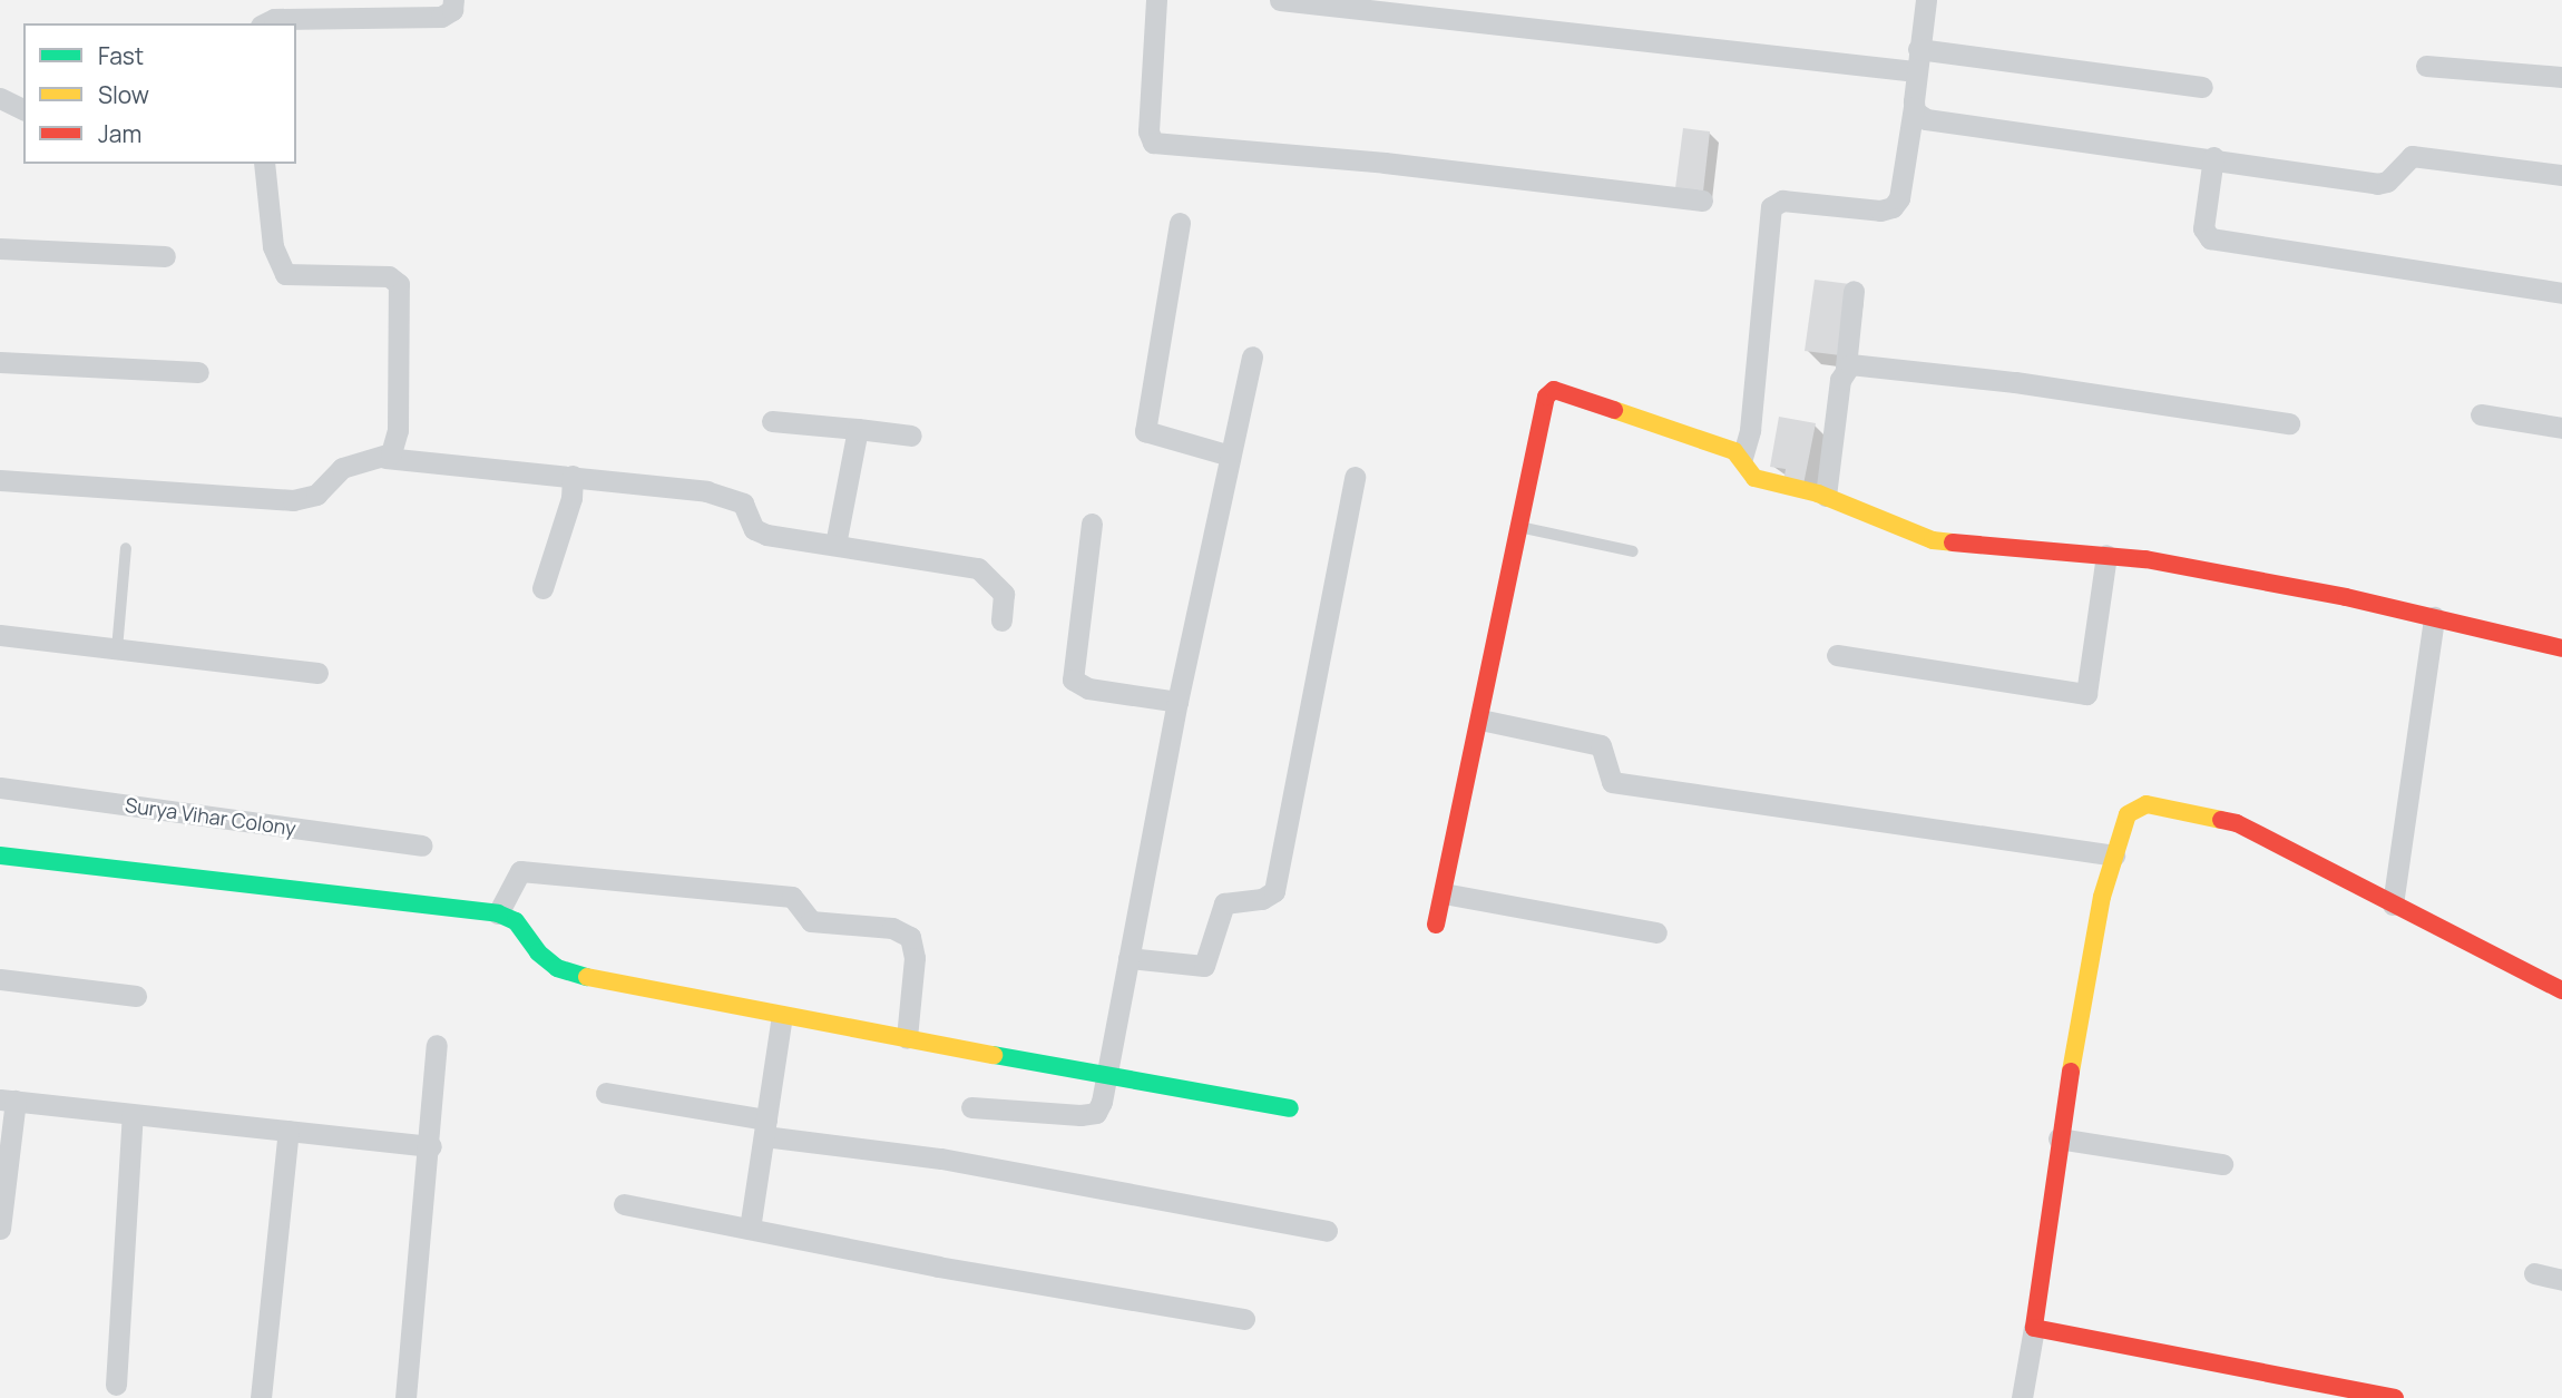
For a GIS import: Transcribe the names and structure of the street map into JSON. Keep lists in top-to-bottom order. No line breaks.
{"streets":{"street":["Surya Vihar Colony"]},"legend":["Fast","Slow","Jam"]}
